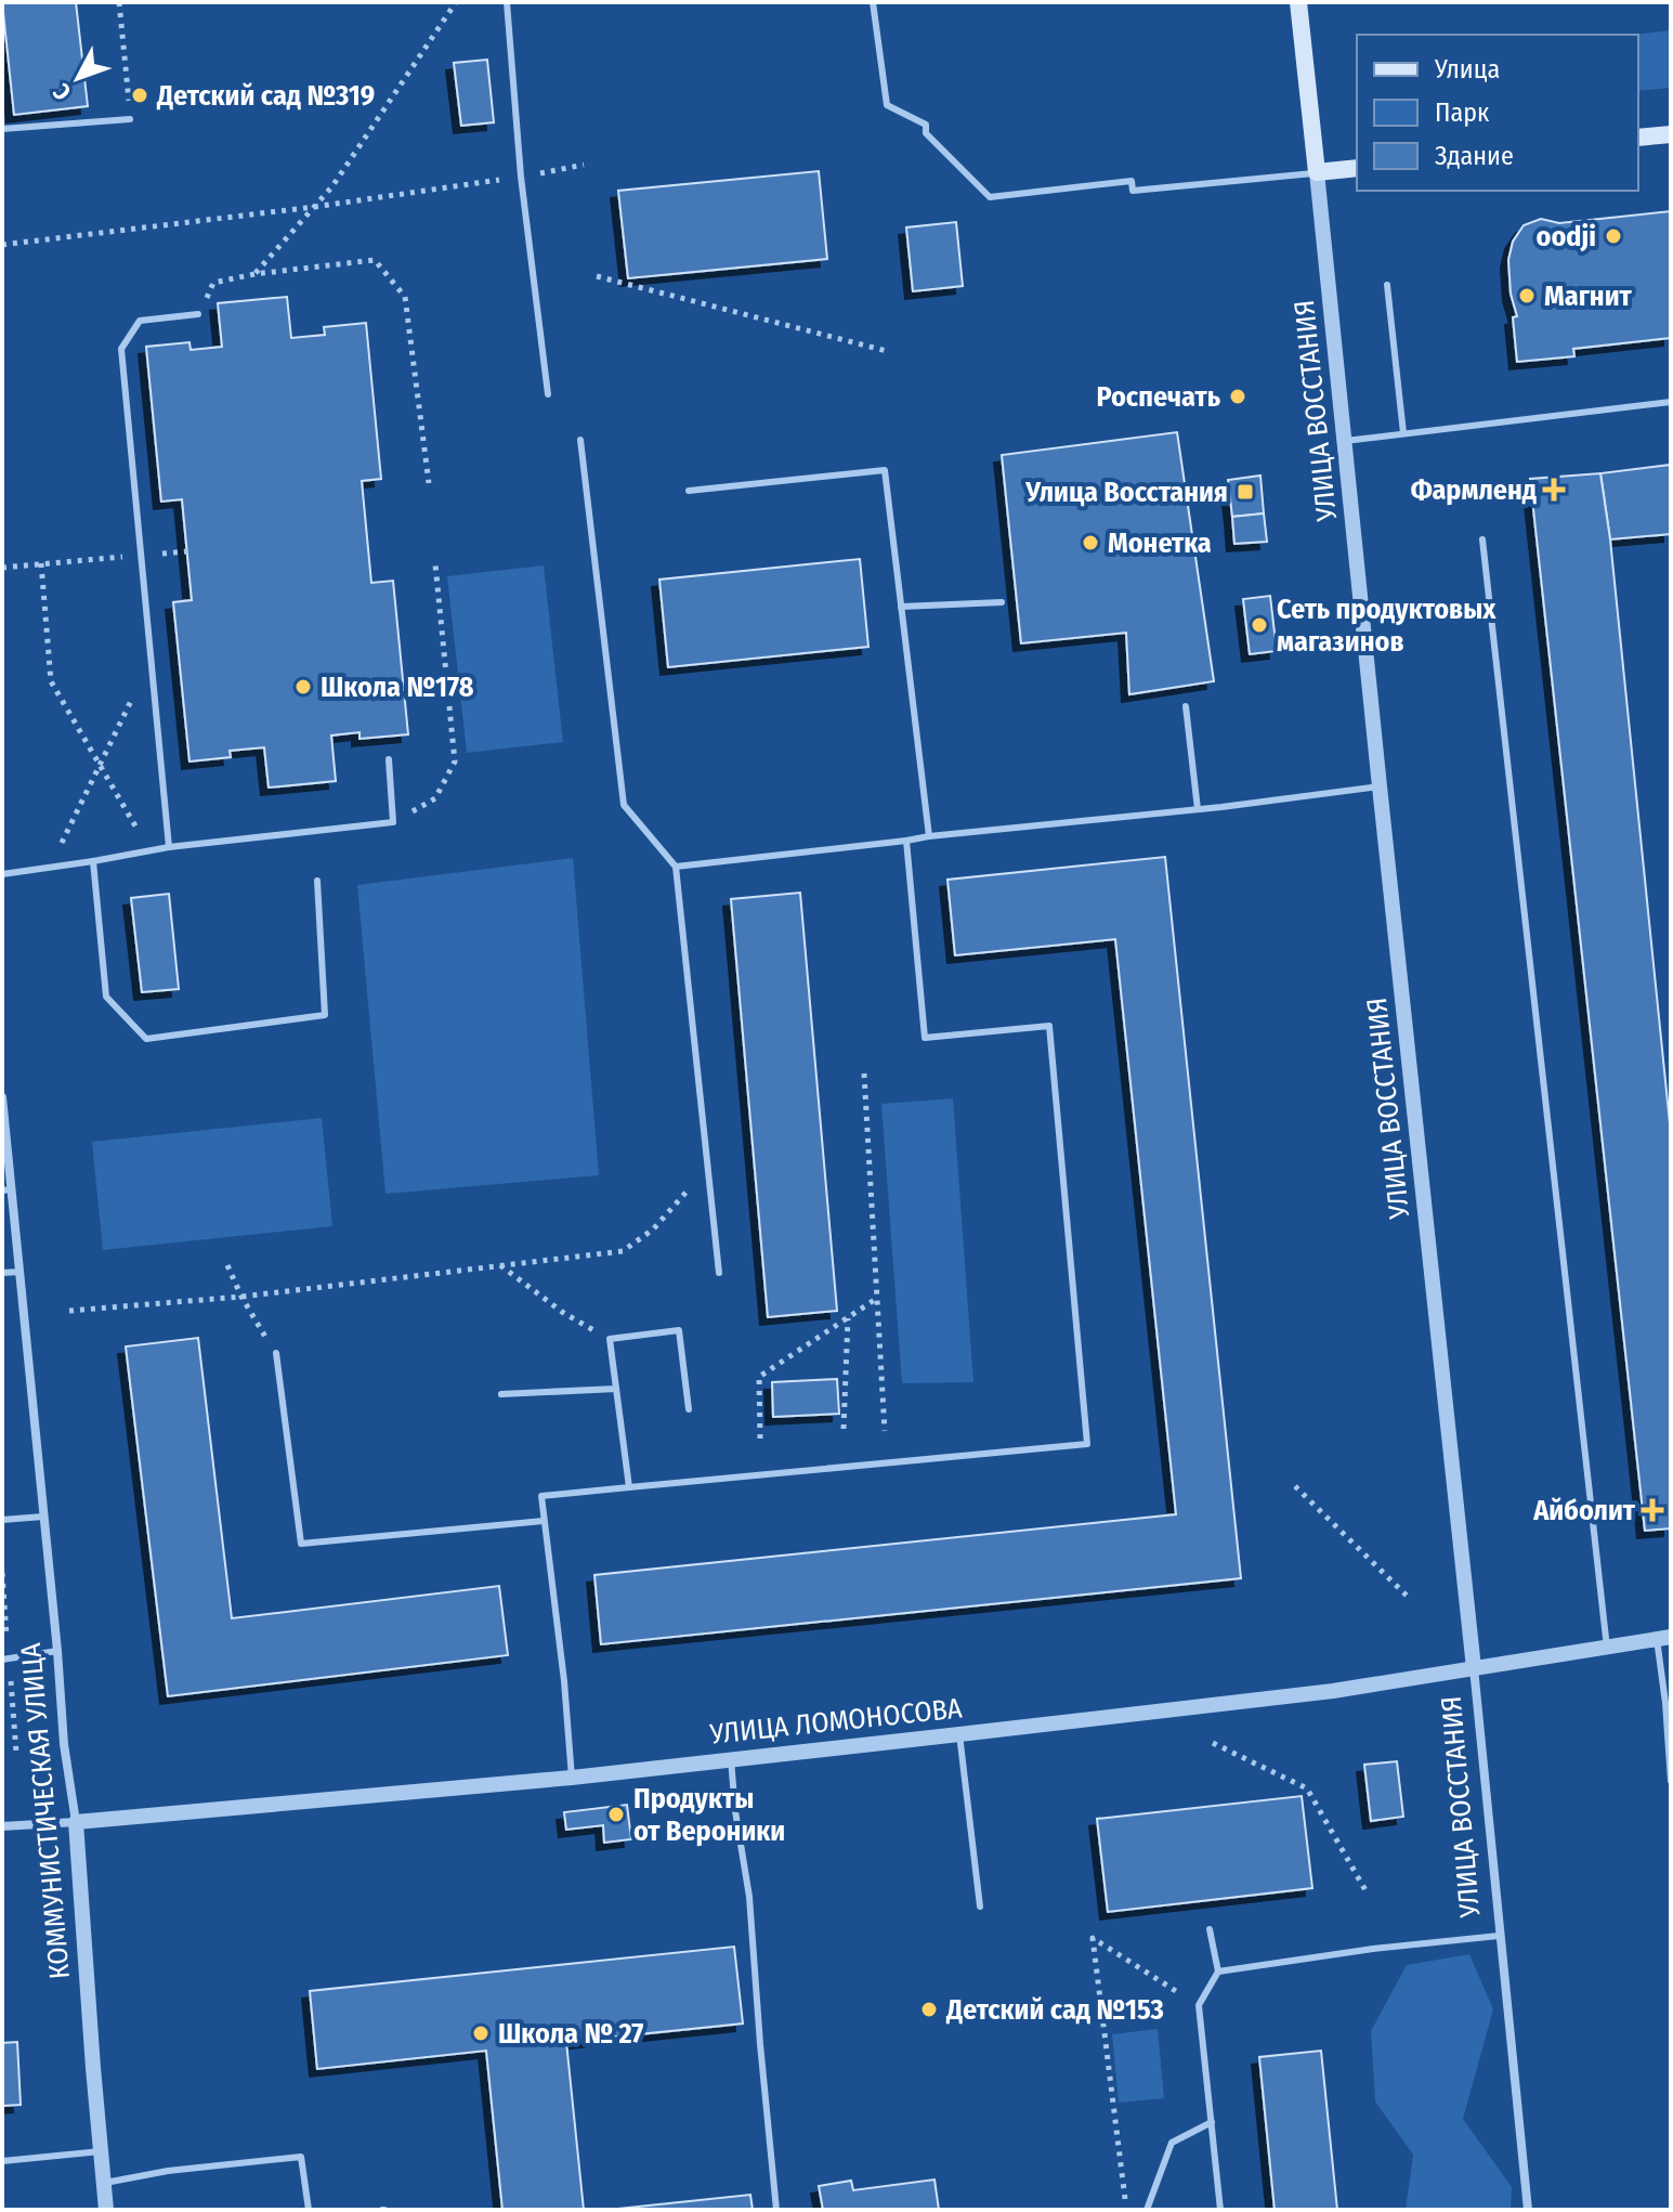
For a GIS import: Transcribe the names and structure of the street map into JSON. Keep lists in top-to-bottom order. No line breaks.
{"streets":{"main road":["УЛИЦА ВОССТАНИЯ"],"street":["УЛИЦА ЛОМОНОСОВА","КОММУНИСТИЧЕСКАЯ УЛИЦА"]},"crossings":[["УЛИЦА ВОССТАНИЯ","УЛИЦА ЛОМОНОСОВА"],["УЛИЦА ЛОМОНОСОВА","КОММУНИСТИЧЕСКАЯ УЛИЦА"]],"places":{"other":["Детский сад №319","oodji","Магнит","Роспечать","Монетка","Сеть продуктовых магазинов","Школа №178","Продукты от Вероники","Детский сад №153","Школа № 27"],"health":["Фармленд","Айболит"],"transit":["Улица Восстания"]},"legend":["Улица","Парк","Здание"],"north":"bottom left"}
